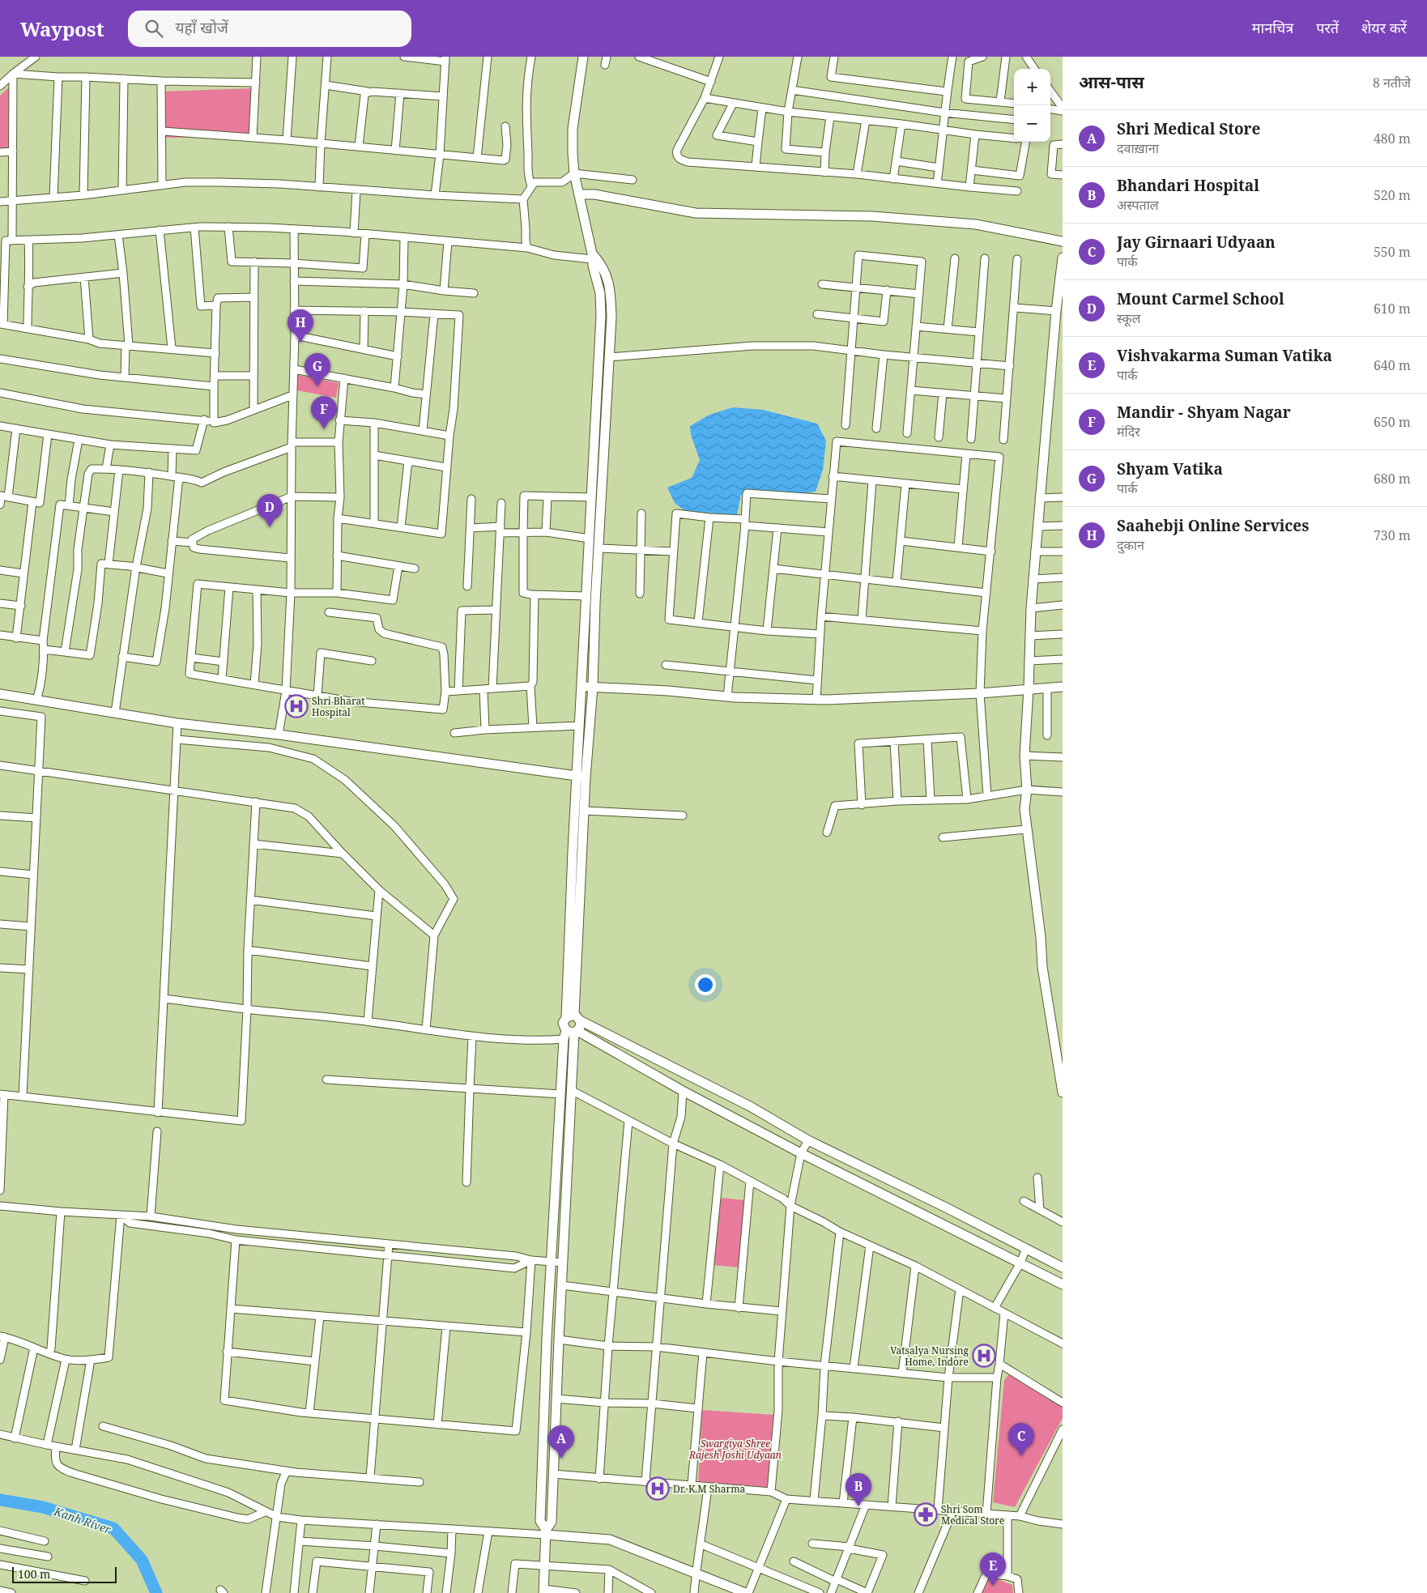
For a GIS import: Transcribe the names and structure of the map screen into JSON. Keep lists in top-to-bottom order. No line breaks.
{"water":["Kanh River"],"parks":["Swargiya Shree Rajesh Joshi Udyaan"],"places":{"hospital":["Shri Bharat Hospital","Vatsalya Nursing Home, Indore","Dr. K.M Sharma"],"pharmacy":["Shri Som Medical Store"]},"scale_bar":"100 m","page":{"header":"Waypost","search":"यहाँ खोजें","nav":["मानचित्र","परतें","शेयर करें"],"heading":["आस-पास","8 नतीजे"],"map_buttons":["+","−"],"list":[{"mark":"A","name":"Shri Medical Store","note":"दवाख़ाना","value":"480 m"},{"mark":"B","name":"Bhandari Hospital","note":"अस्पताल","value":"520 m"},{"mark":"C","name":"Jay Girnaari Udyaan","note":"पार्क","value":"550 m"},{"mark":"D","name":"Mount Carmel School","note":"स्कूल","value":"610 m"},{"mark":"E","name":"Vishvakarma Suman Vatika","note":"पार्क","value":"640 m"},{"mark":"F","name":"Mandir - Shyam Nagar","note":"मंदिर","value":"650 m"},{"mark":"G","name":"Shyam Vatika","note":"पार्क","value":"680 m"},{"mark":"H","name":"Saahebji Online Services","note":"दुकान","value":"730 m"}],"pins":["H","G","F","D","C","A","B","E"],"scale":"100 m"}}
